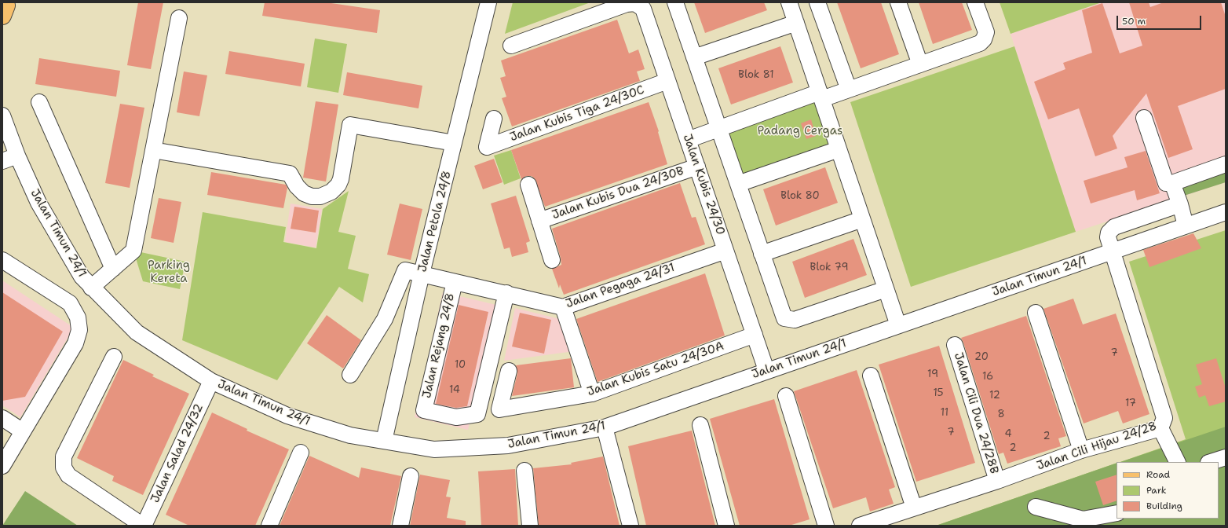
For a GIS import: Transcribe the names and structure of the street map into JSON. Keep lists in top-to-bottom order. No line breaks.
{"streets":{"street":["Jalan Kubis Tiga 24/30C","Jalan Kubis 24/30","Jalan Kubis Dua 24/30B","Jalan Petola 24/8","Jalan Timun 24/1","Jalan Pegaga 24/31","Jalan Rejang 24/8","Jalan Kubis Satu 24/30A","Jalan Cili Dua 24/28B","Jalan Cili Hijau 24/28","Jalan Salad 24/32"]},"crossings":[["Jalan Kubis Tiga 24/30C","Jalan Kubis 24/30"],["Jalan Kubis 24/30","Jalan Kubis Dua 24/30B"],["Jalan Kubis 24/30","Jalan Timun 24/1"],["Jalan Kubis 24/30","Jalan Pegaga 24/31"],["Jalan Kubis 24/30","Jalan Kubis Satu 24/30A"],["Jalan Petola 24/8","Jalan Timun 24/1"],["Jalan Petola 24/8","Jalan Pegaga 24/31"],["Jalan Timun 24/1","Jalan Cili Hijau 24/28"],["Jalan Timun 24/1","Jalan Salad 24/32"],["Jalan Pegaga 24/31","Jalan Rejang 24/8"],["Jalan Cili Dua 24/28B","Jalan Cili Hijau 24/28"]],"parks":["Padang Cergas","Parking Kereta"],"house_numbers":["Blok 81","Blok 80","Blok 79","7","20","10","19","16","14","15","12","17","11","8","7","4","2","2"],"legend":["Road","Park","Building"],"scale_bar":"50 m"}
